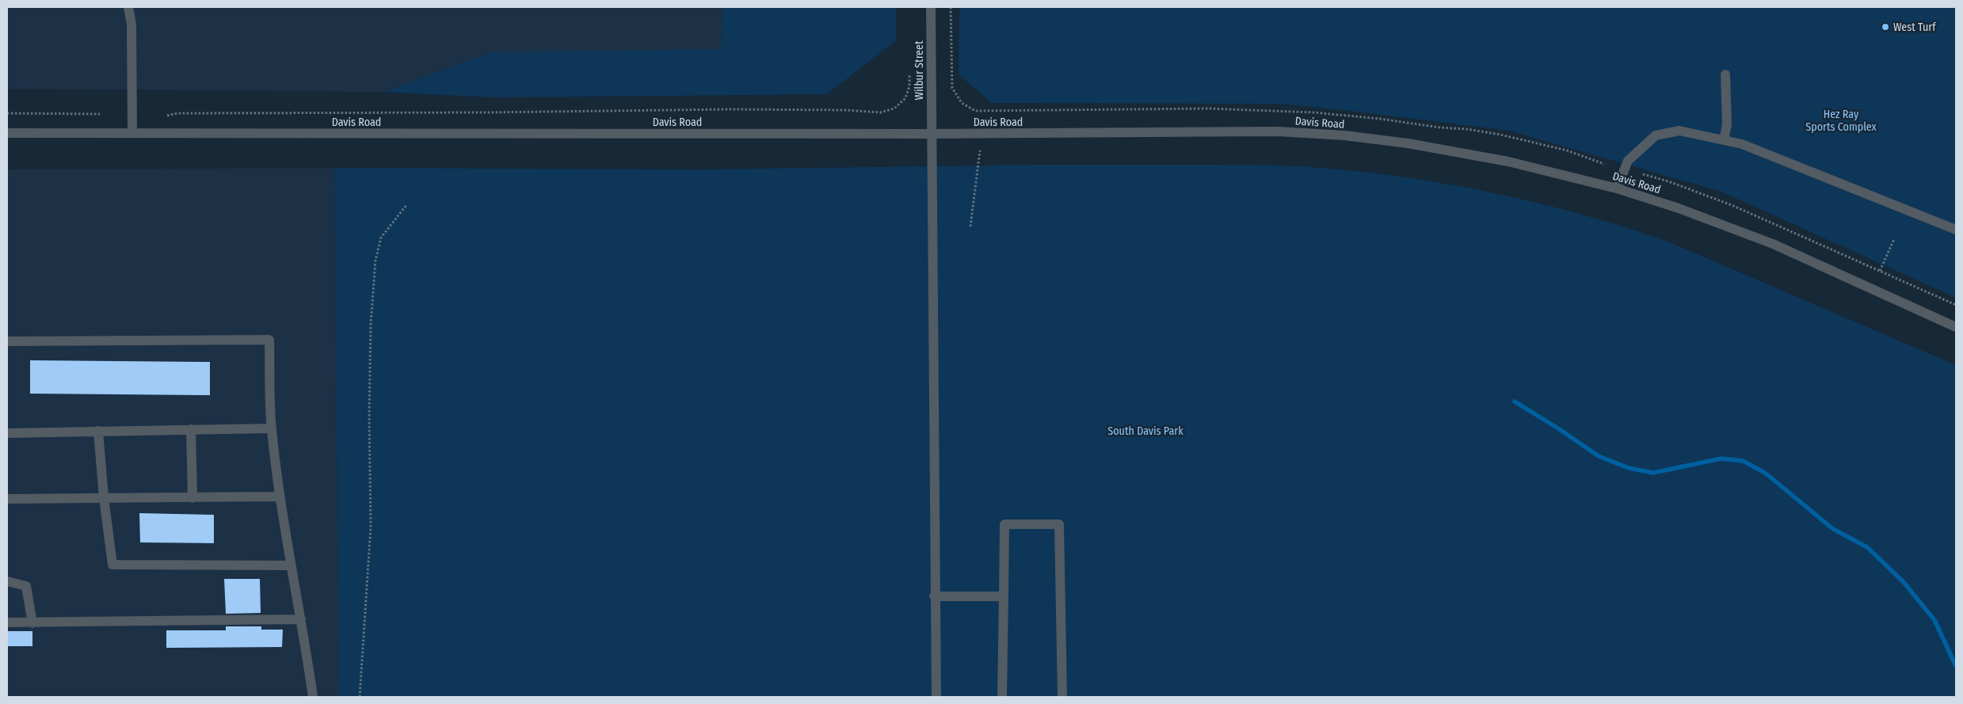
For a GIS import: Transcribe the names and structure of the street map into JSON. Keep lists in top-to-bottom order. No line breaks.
{"streets":{"street":["Wilbur Street","Davis Road"]},"crossings":[["Wilbur Street","Davis Road"]],"parks":["Hez Ray Sports Complex","South Davis Park"],"places":["West Turf"]}
